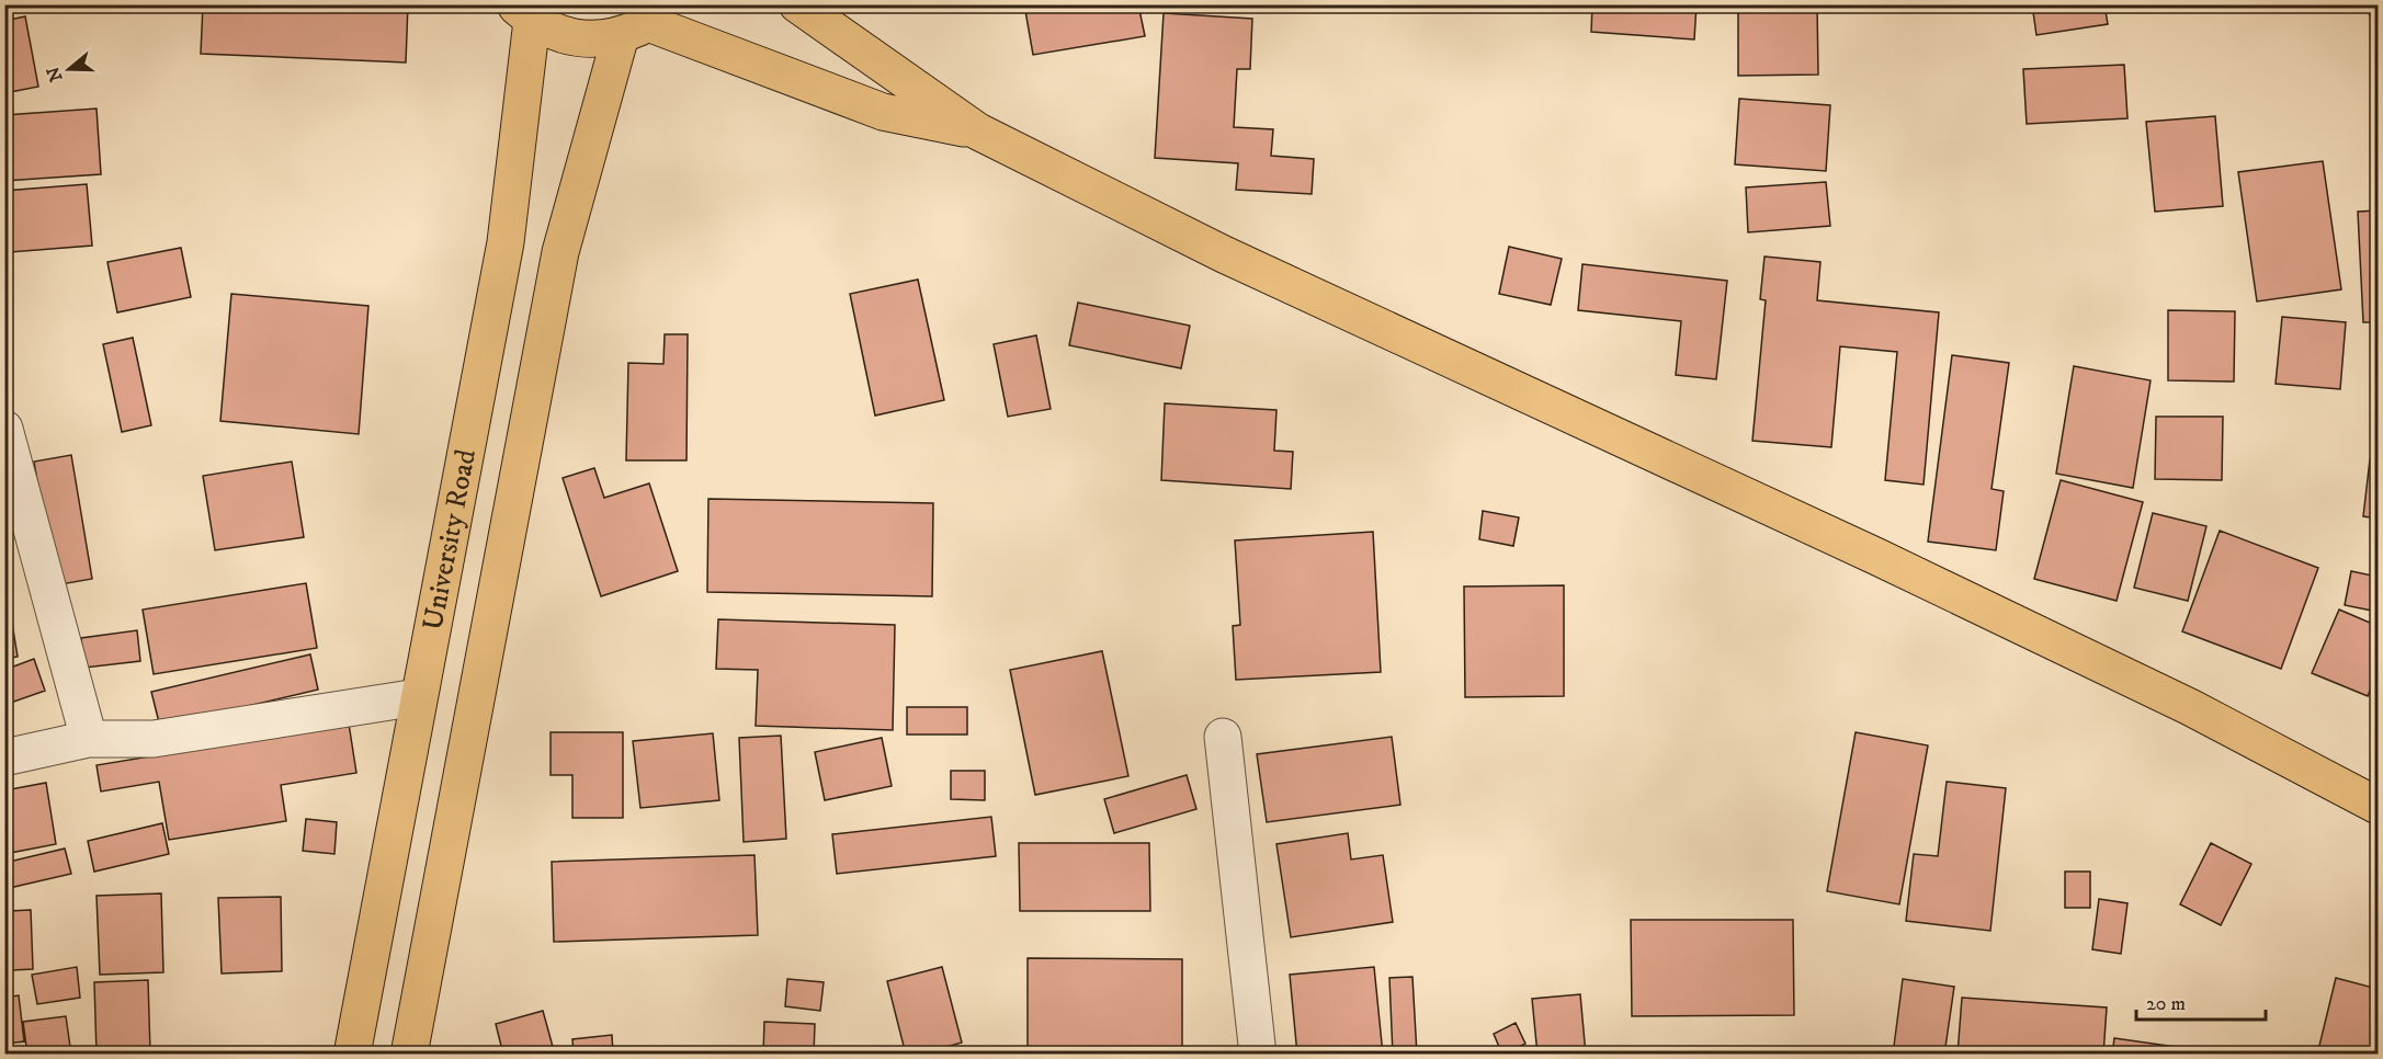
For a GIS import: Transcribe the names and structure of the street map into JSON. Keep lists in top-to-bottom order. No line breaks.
{"streets":{"main road":["University Road"]},"scale_bar":"20 m","north":"left"}
